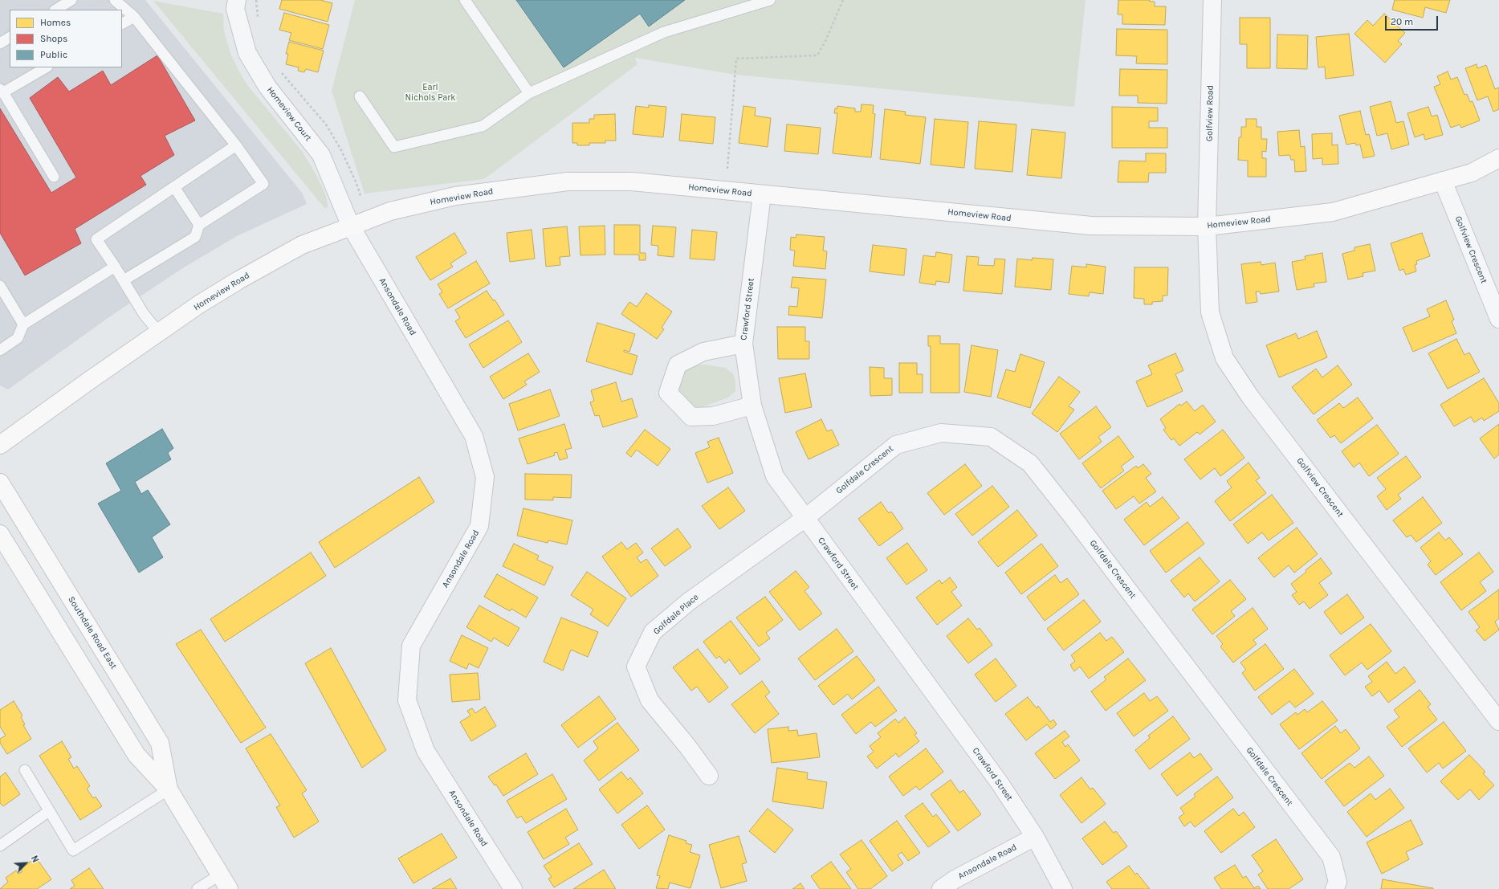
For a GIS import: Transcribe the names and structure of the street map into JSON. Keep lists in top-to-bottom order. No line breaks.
{"streets":{"street":["Golfview Road","Homeview Court","Homeview Road","Golfview Crescent","Ansondale Road","Crawford Street","Golfdale Crescent","Golfdale Place","Southdale Road East"]},"crossings":[["Golfview Road","Homeview Road"],["Golfview Road","Golfview Crescent"],["Homeview Court","Homeview Road"],["Homeview Court","Ansondale Road"],["Homeview Road","Golfview Crescent"],["Homeview Road","Ansondale Road"],["Homeview Road","Crawford Street"],["Ansondale Road","Crawford Street"],["Crawford Street","Golfdale Crescent"],["Crawford Street","Golfdale Place"],["Golfdale Crescent","Golfdale Place"]],"parks":["Earl Nichols Park"],"legend":["Homes","Shops","Public"],"scale_bar":"20 m","north":"top right"}
